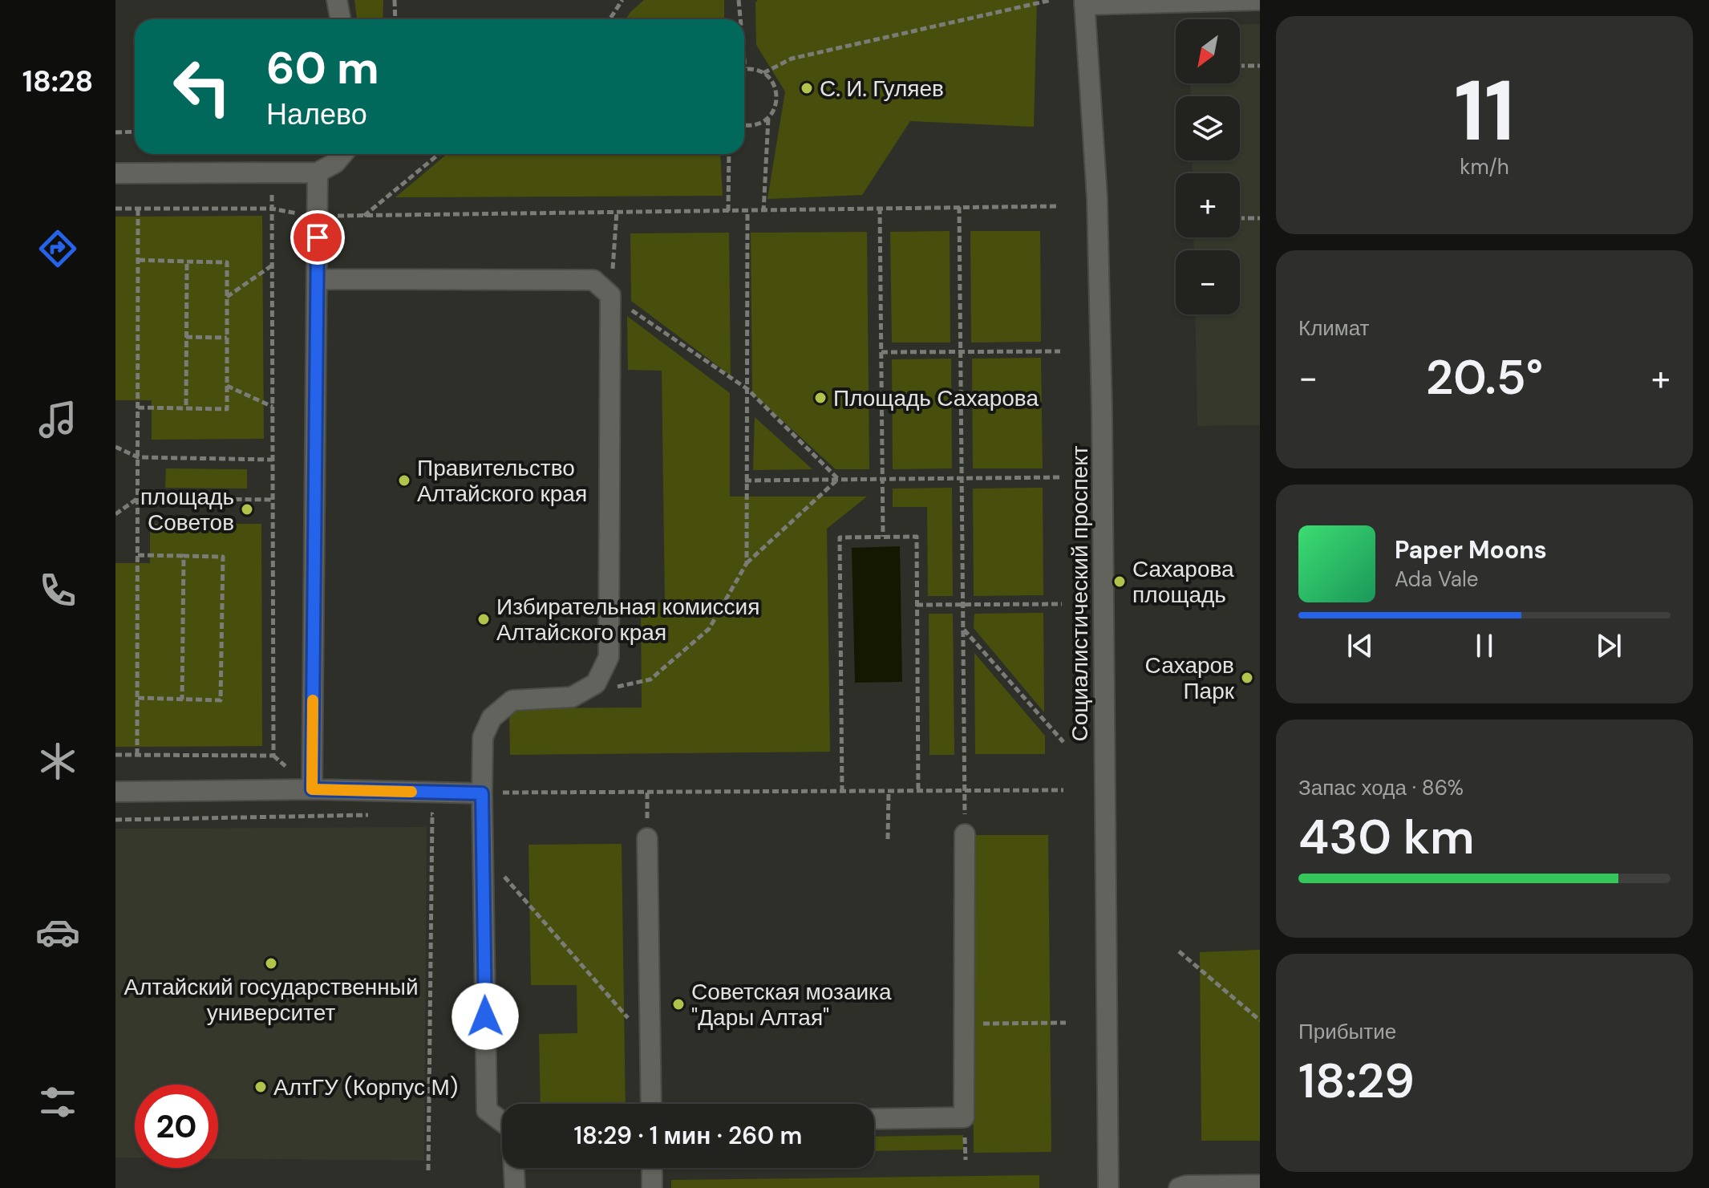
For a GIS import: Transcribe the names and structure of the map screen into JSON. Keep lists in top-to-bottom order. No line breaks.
{"streets":{"street":["Социалистический проспект"]},"places":["С. И. Гуляев","Площадь Сахарова","Правительство Алтайского края","площадь Советов","Сахарова площадь","Избирательная комиссия Алтайского края","Сахаров Парк","Алтайский государственный университет","Советская мозаика \"Дары Алтая\"","АлтГУ (Корпус М)"],"north":"bottom left","page":{"tabs":"18:28","tile":[["11","km/h"],"Климат",["Запас хода · 86%","430 km"],["Прибытие","18:29"]],"map_buttons":["+","−"],"turn":["60 m","Налево"],"heat":["−","20.5°","+"],"song":["Paper Moons","Ada Vale"],"limit":"20","trip":"18:29 · 1 мин · 260 m"}}
